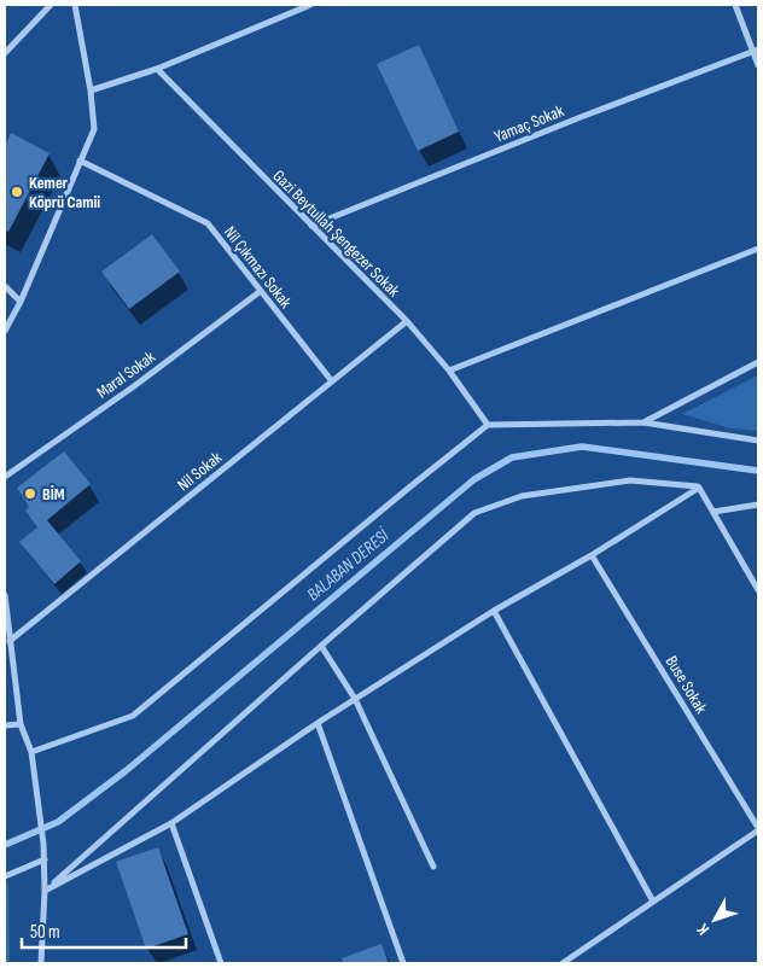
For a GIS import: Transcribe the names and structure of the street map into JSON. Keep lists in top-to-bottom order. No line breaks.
{"streets":{"street":["Yamaç Sokak","Gazi Beytullah Şengezer Sokak","Nil Çıkmazı Sokak","Maral Sokak","Nil Sokak","Buse Sokak"]},"crossings":[["Yamaç Sokak","Gazi Beytullah Şengezer Sokak"],["Gazi Beytullah Şengezer Sokak","Nil Sokak"],["Nil Çıkmazı Sokak","Maral Sokak"],["Nil Çıkmazı Sokak","Nil Sokak"]],"water":["BALABAN DERESİ"],"places":["Kemer Köprü Camii","BİM"],"scale_bar":"50 m","north":"bottom left"}
